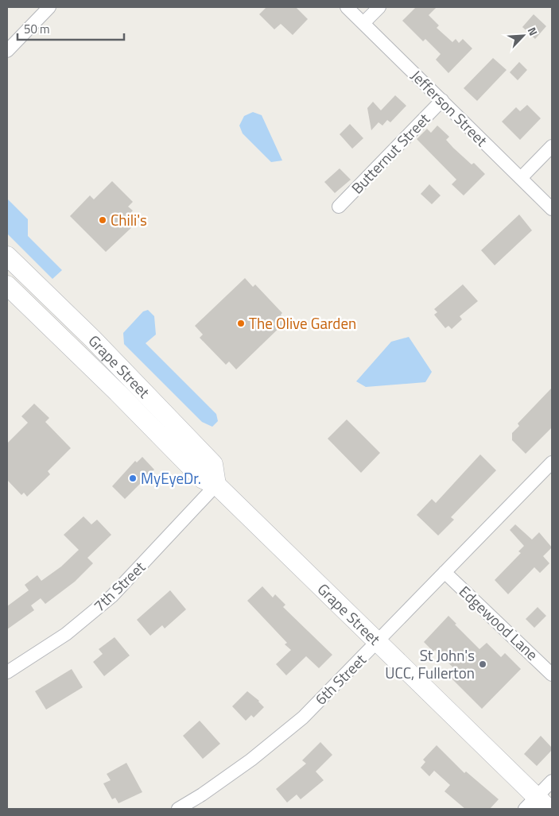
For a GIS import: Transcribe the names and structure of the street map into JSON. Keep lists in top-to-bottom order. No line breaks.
{"streets":{"main road":["Grape Street"],"street":["Jefferson Street","Butternut Street","7th Street","Edgewood Lane","6th Street"]},"crossings":[["Jefferson Street","Butternut Street"],["Grape Street","7th Street"],["Grape Street","6th Street"],["Edgewood Lane","6th Street"]],"places":["Chili's","The Olive Garden","MyEyeDr.","St John's UCC, Fullerton"],"scale_bar":"50 m","north":"top right"}
